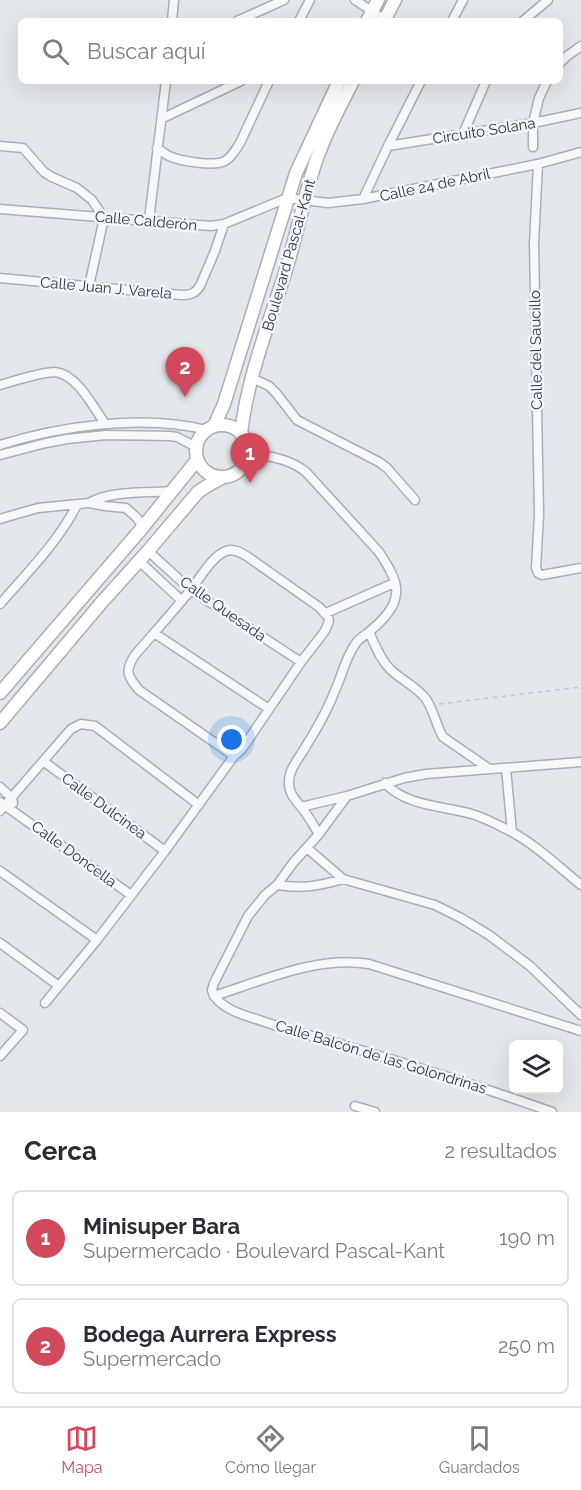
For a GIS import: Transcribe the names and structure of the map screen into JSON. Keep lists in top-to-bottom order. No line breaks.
{"streets":{"street":["Circuito Solana","Calle 24 de Abril","Calle Calderón","Boulevard Pascal-Kant","Calle Juan J. Varela","Calle del Saucillo","Calle Quesada","Calle Dulcinea","Calle Doncella","Calle Balcón de las Golondrinas"]},"crossings":[["Calle 24 de Abril","Calle Calderón"],["Calle 24 de Abril","Boulevard Pascal-Kant"],["Calle 24 de Abril","Calle del Saucillo"],["Calle Calderón","Boulevard Pascal-Kant"],["Calle Calderón","Calle Juan J. Varela"]],"page":{"search":"Buscar aquí","pins":["2","1"],"heading":["Cerca","2 resultados"],"list":[{"mark":"1","name":"Minisuper Bara","note":"Supermercado · Boulevard Pascal-Kant","value":"190 m"},{"mark":"2","name":"Bodega Aurrera Express","note":"Supermercado","value":"250 m"}],"nav":["Mapa","Cómo llegar","Guardados"]}}
